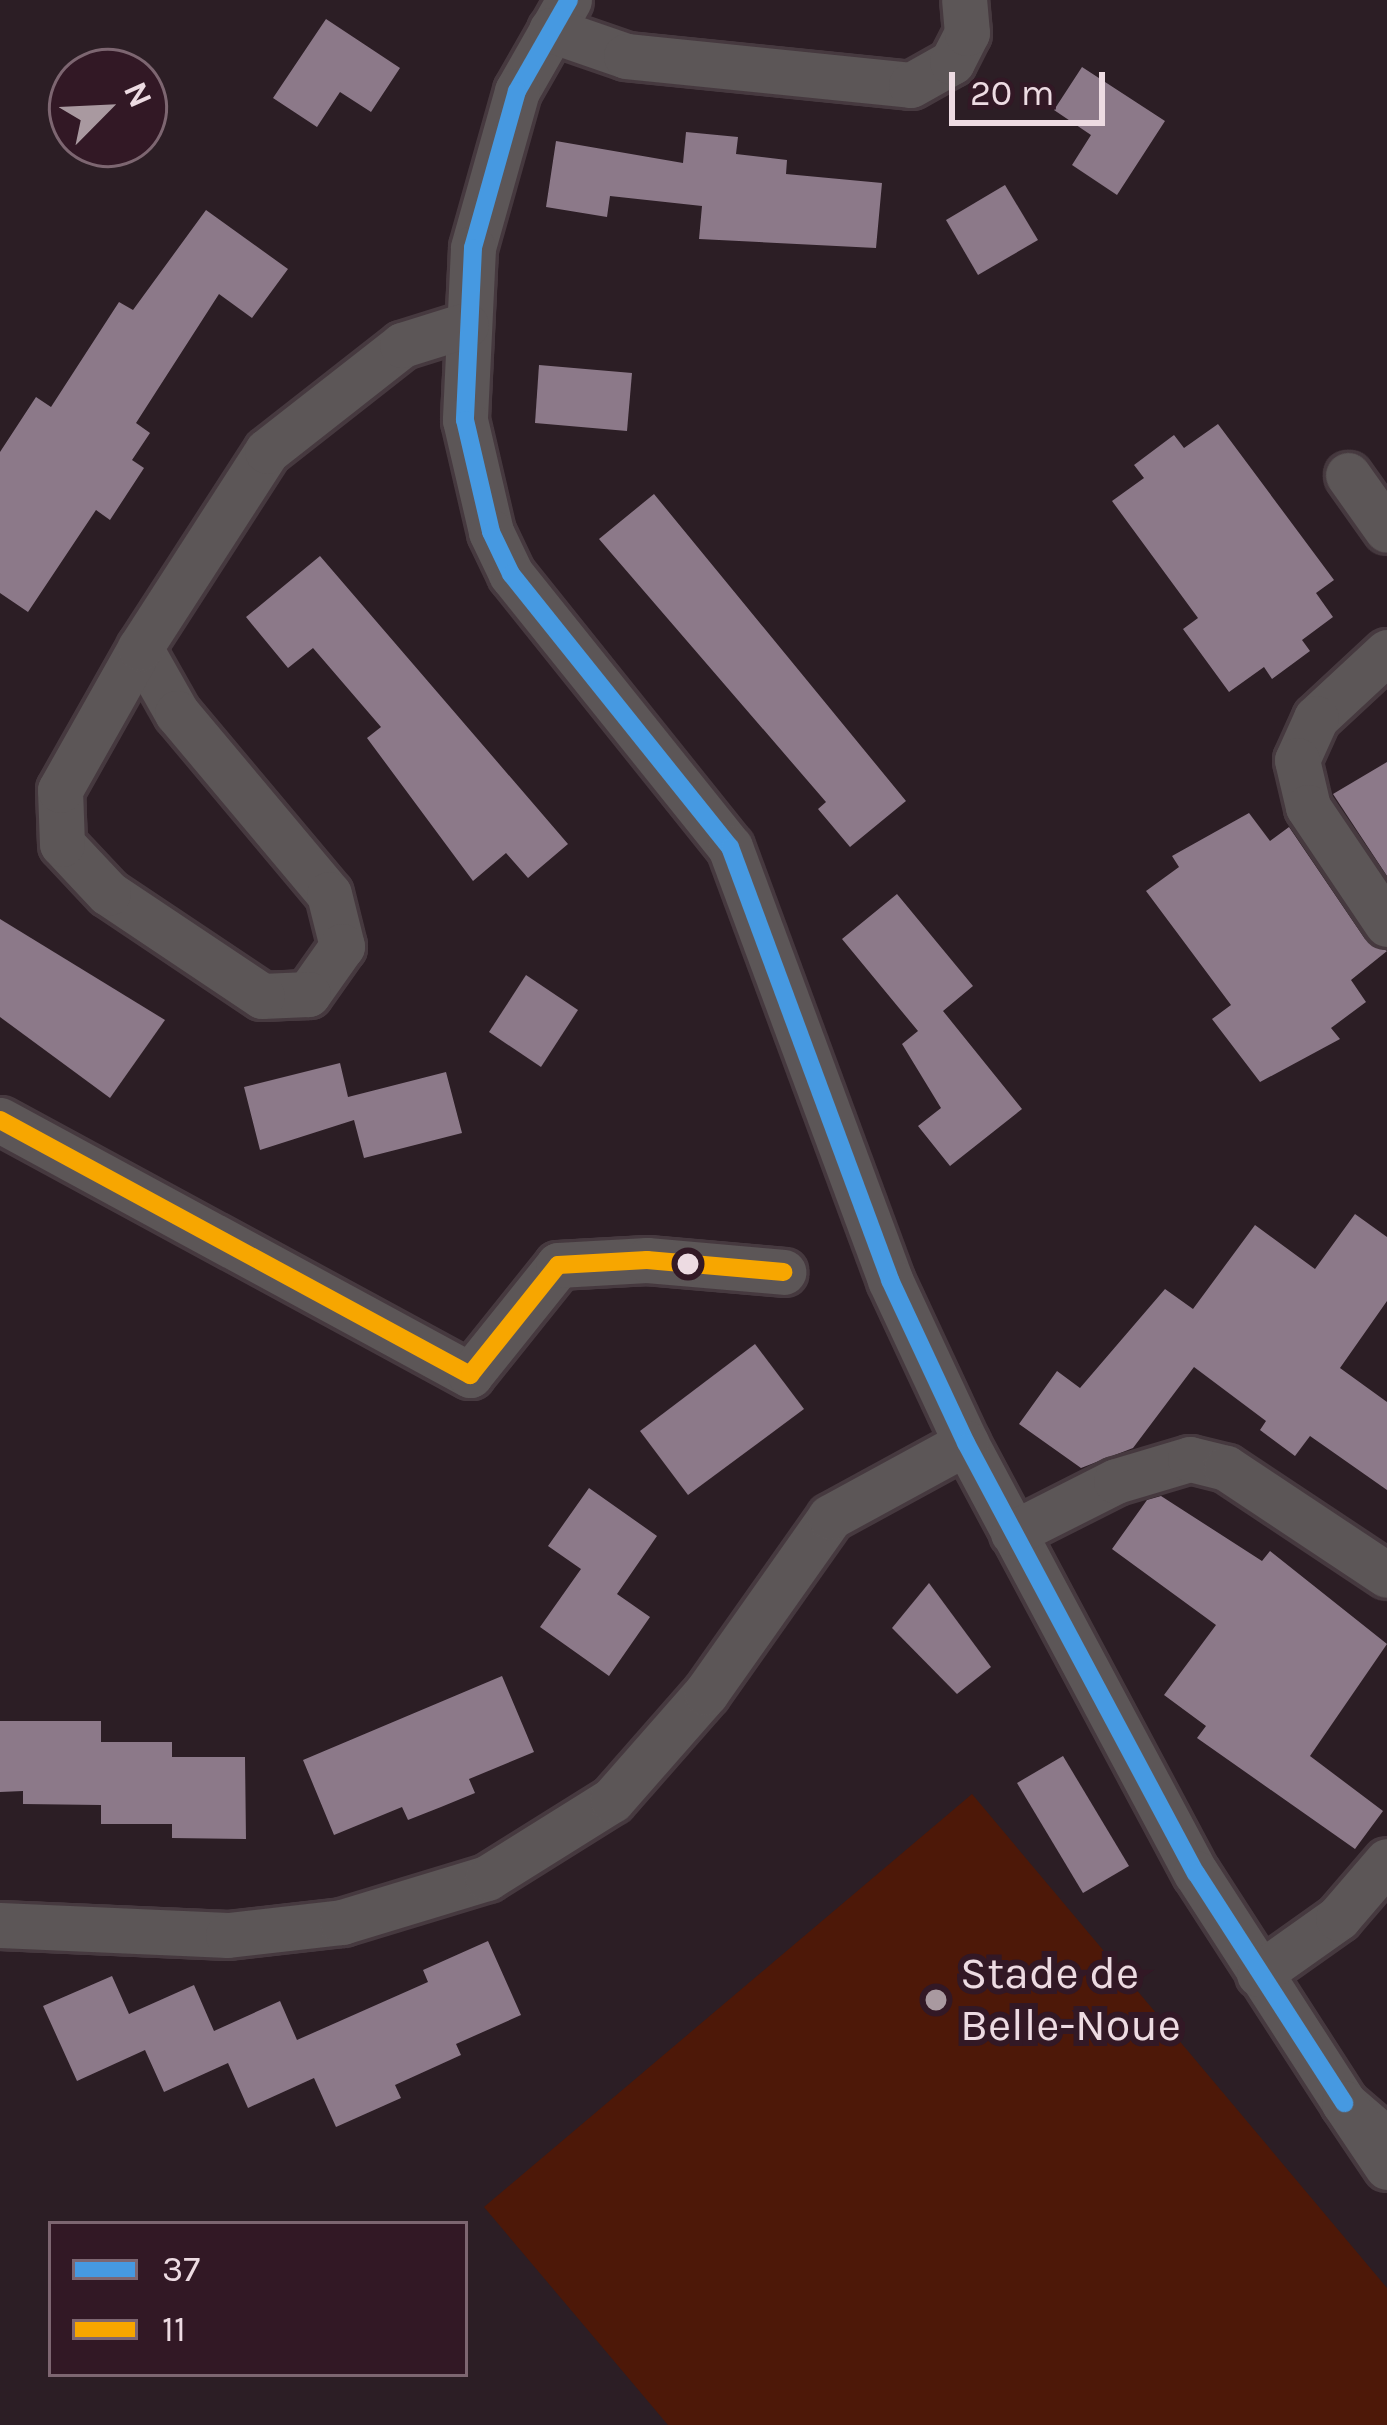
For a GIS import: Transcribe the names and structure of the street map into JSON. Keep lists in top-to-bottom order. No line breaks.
{"places":["Stade de Belle-Noue"],"lines":["transit line 37","transit line 11"],"legend":["37","11"],"scale_bar":"20 m","north":"top right"}
